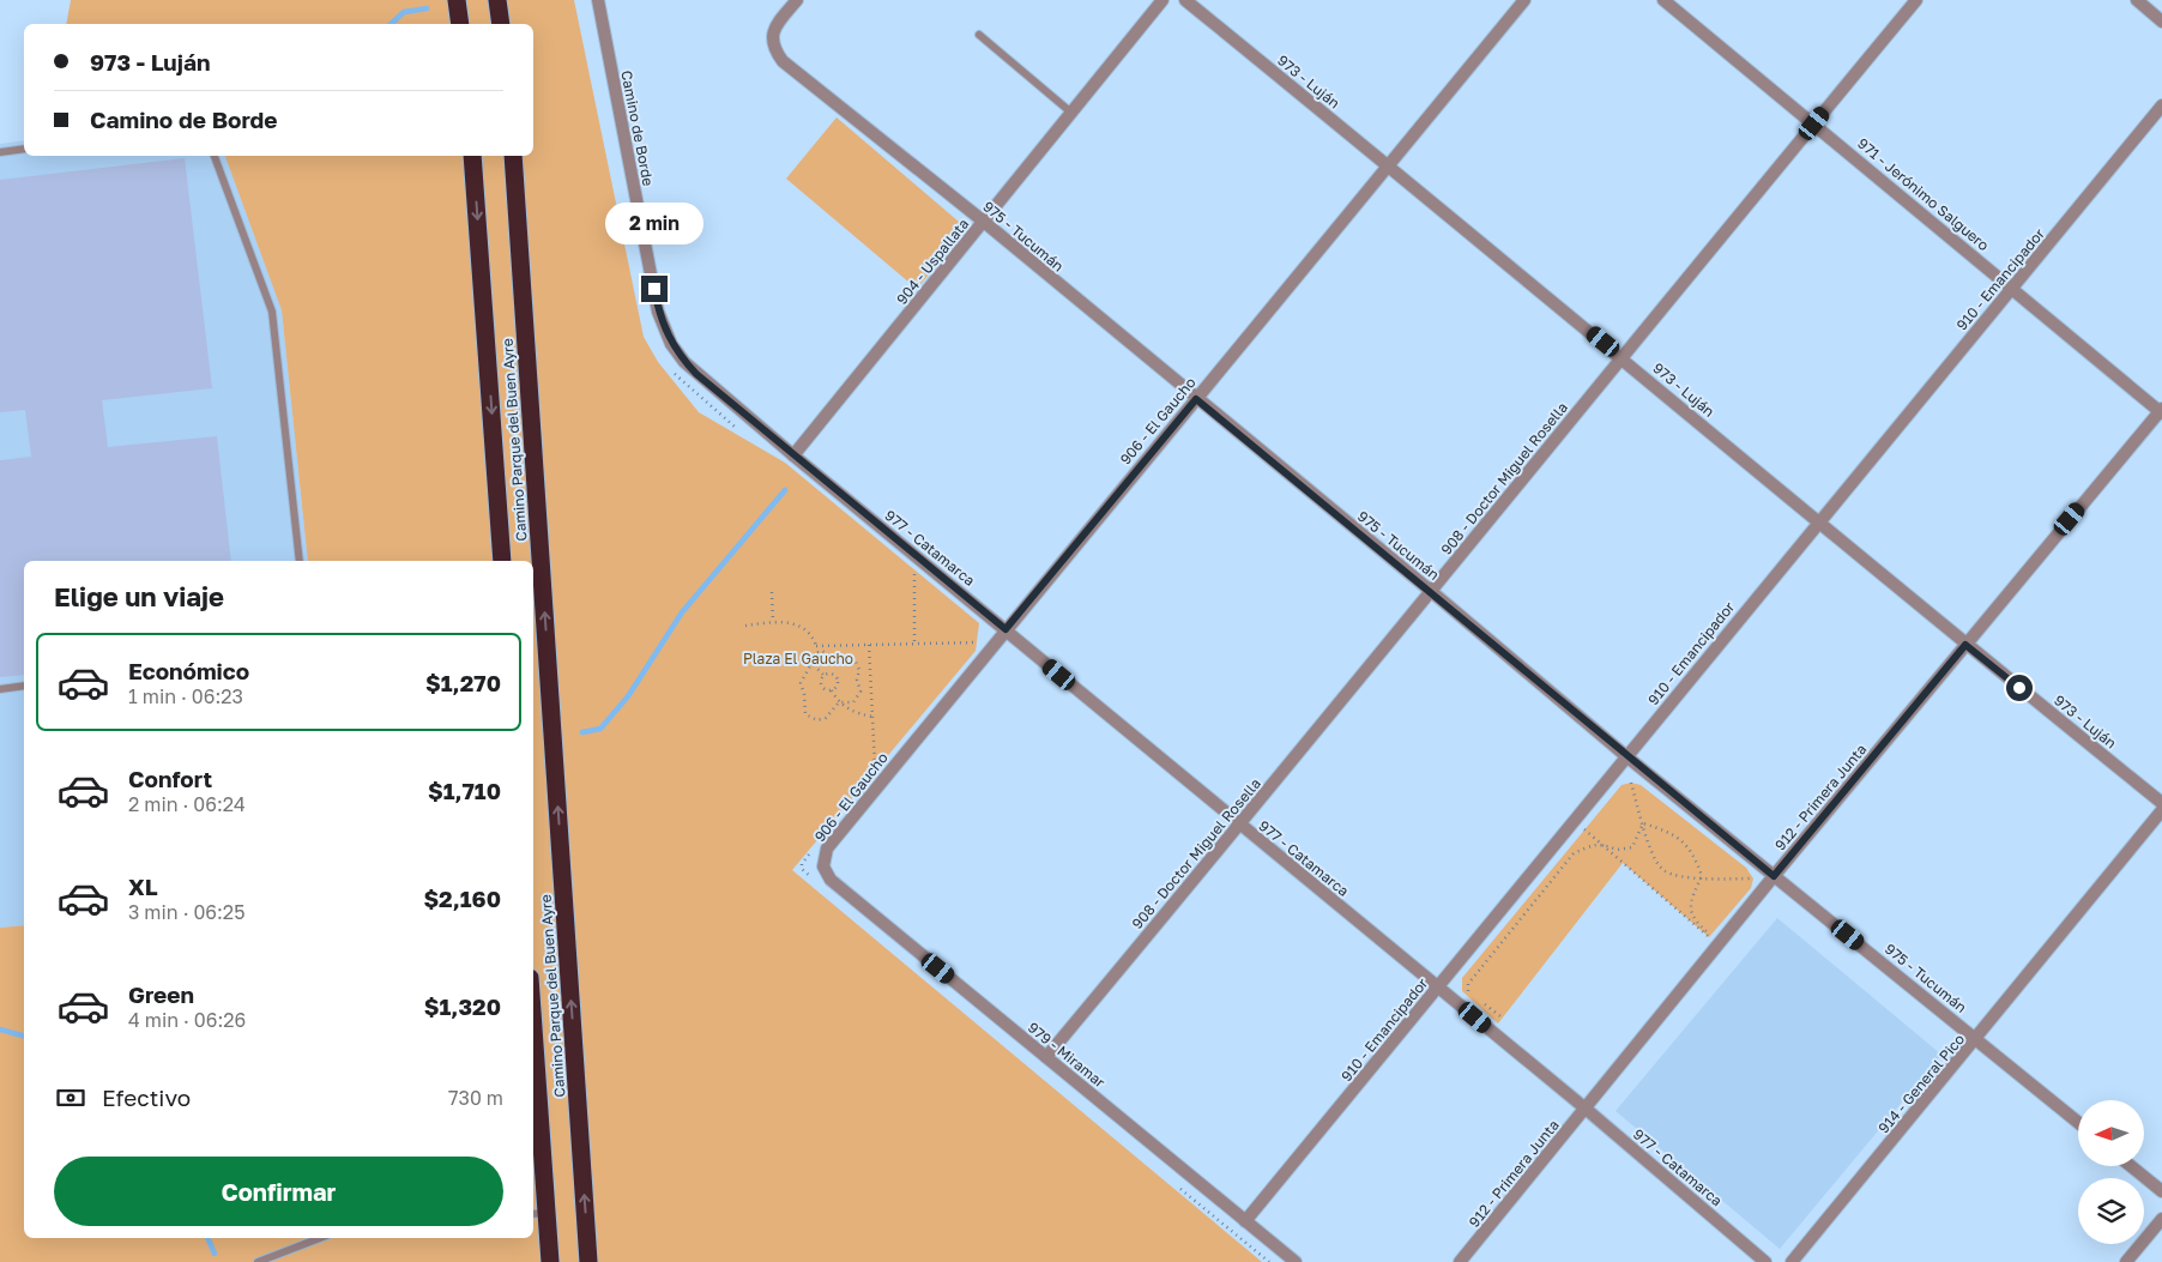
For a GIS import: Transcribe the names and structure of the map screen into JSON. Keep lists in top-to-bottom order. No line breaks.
{"streets":{"highway":["Camino Parque del Buen Ayre"],"street":["973 - Luján","Camino de Borde","971 - Jerónimo Salguero","975 - Tucumán","904 - Uspallata","910 - Emancipador","906 - El Gaucho","908 - Doctor Miguel Rosella","977 - Catamarca","912 - Primera Junta","979 - Miramar","914 - General Pico"]},"crossings":[["973 - Luján","910 - Emancipador"],["973 - Luján","906 - El Gaucho"],["973 - Luján","908 - Doctor Miguel Rosella"],["973 - Luján","912 - Primera Junta"],["Camino de Borde","904 - Uspallata"],["Camino de Borde","977 - Catamarca"],["971 - Jerónimo Salguero","910 - Emancipador"],["971 - Jerónimo Salguero","908 - Doctor Miguel Rosella"],["971 - Jerónimo Salguero","912 - Primera Junta"],["975 - Tucumán","904 - Uspallata"],["975 - Tucumán","910 - Emancipador"],["975 - Tucumán","906 - El Gaucho"],["975 - Tucumán","908 - Doctor Miguel Rosella"],["975 - Tucumán","912 - Primera Junta"],["975 - Tucumán","914 - General Pico"],["904 - Uspallata","977 - Catamarca"],["910 - Emancipador","977 - Catamarca"],["910 - Emancipador","979 - Miramar"],["906 - El Gaucho","977 - Catamarca"],["906 - El Gaucho","979 - Miramar"],["908 - Doctor Miguel Rosella","977 - Catamarca"],["908 - Doctor Miguel Rosella","979 - Miramar"],["977 - Catamarca","912 - Primera Junta"]],"parks":["Plaza El Gaucho"],"north":"left","page":{"banner":["973 - Luján","Camino de Borde"],"bubble":"2 min","heading":"Elige un viaje","list":[{"name":"Económico","note":"1 min · 06:23","value":"$1,270"},{"name":"Confort","note":"2 min · 06:24","value":"$1,710"},{"name":"XL","note":"3 min · 06:25","value":"$2,160"},{"name":"Green","note":"4 min · 06:26","value":"$1,320"}],"pay":["Efectivo","730 m"],"buttons":"Confirmar"}}
